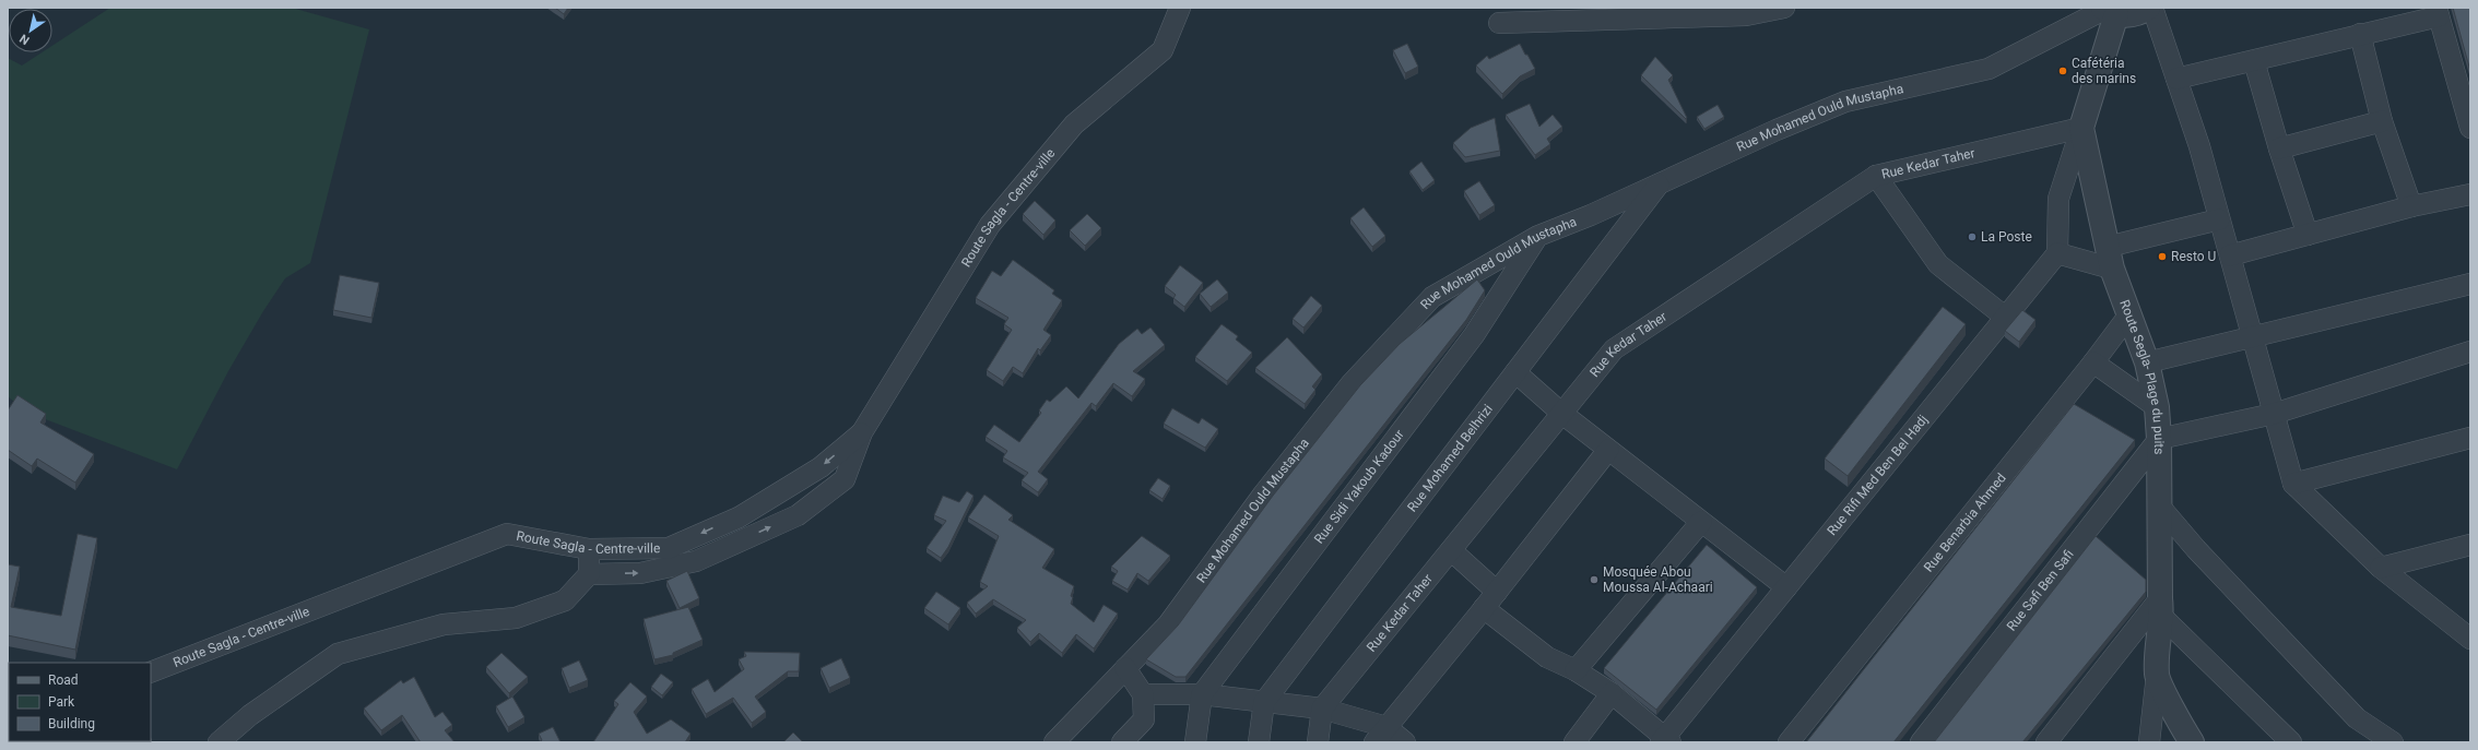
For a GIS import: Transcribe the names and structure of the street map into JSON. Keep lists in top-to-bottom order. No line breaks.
{"streets":{"street":["Rue Mohamed Ould Mustapha","Rue Kedar Taher","Route Sagla - Centre-ville","Route Segla- Plage du puits","Rue Mohamed Belhrizi","Rue Rifi Med Ben Bel Hadj","Rue Sidi Yakoub Kadour","Rue Benarbia Ahmed","Rue Safi Ben Safi"]},"crossings":[["Rue Mohamed Ould Mustapha","Route Segla- Plage du puits"],["Rue Mohamed Ould Mustapha","Rue Mohamed Belhrizi"],["Rue Mohamed Ould Mustapha","Rue Sidi Yakoub Kadour"],["Rue Kedar Taher","Route Segla- Plage du puits"],["Route Segla- Plage du puits","Rue Benarbia Ahmed"],["Route Segla- Plage du puits","Rue Safi Ben Safi"]],"places":["Cafétéria des marins","La Poste","Resto U","Mosquée Abou Moussa Al-Achaari"],"legend":["Road","Park","Building"],"north":"bottom left"}
